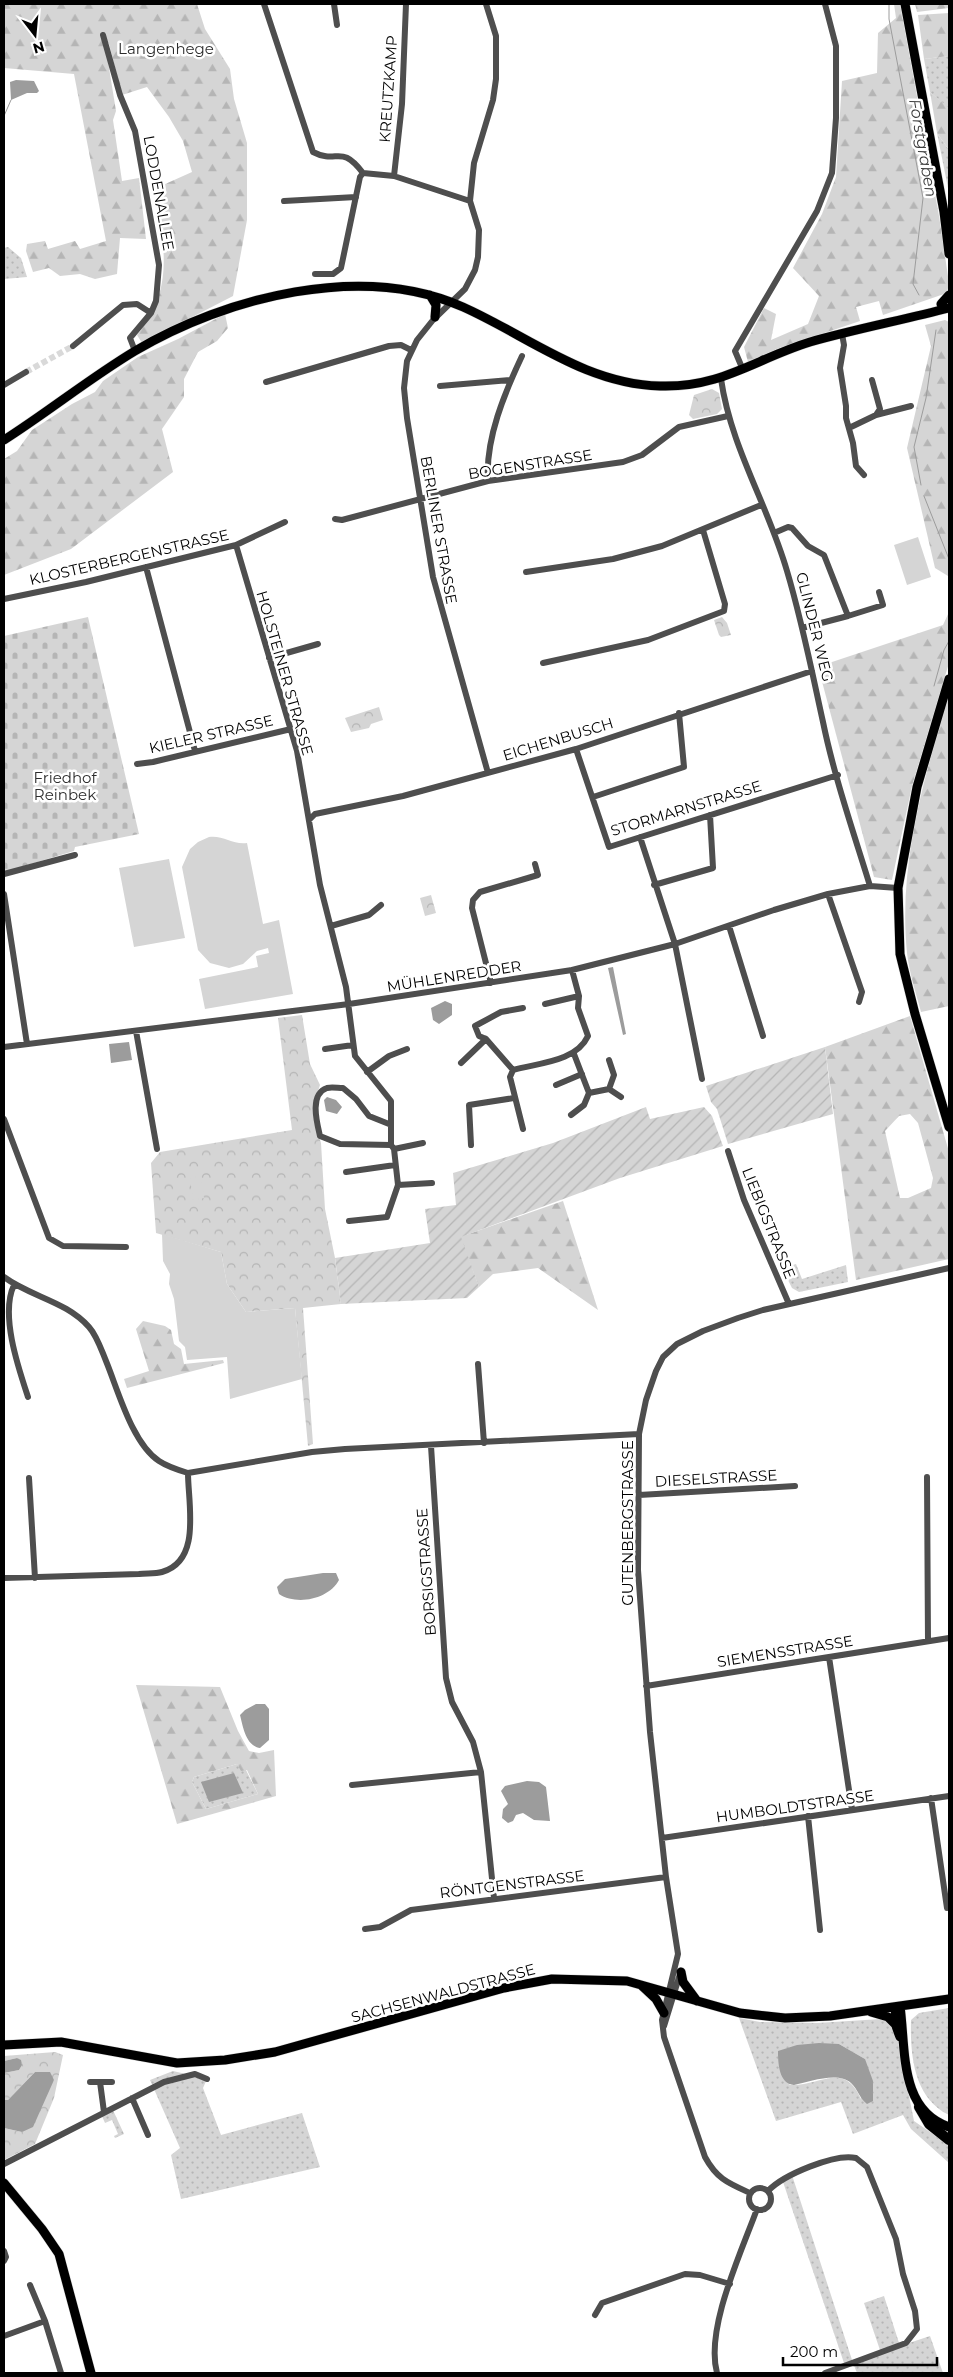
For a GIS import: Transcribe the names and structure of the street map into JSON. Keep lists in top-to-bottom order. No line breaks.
{"streets":{"main road":["SACHSENWALDSTRASSE"],"street":["KREUTZKAMP","LODDENALLEE","BOGENSTRASSE","BERLINER STRASSE","KLOSTERBERGENSTRASSE","GLINDER WEG","HOLSTEINER STRASSE","KIELER STRASSE","EICHENBUSCH","STORMARNSTRASSE","MÜHLENREDDER","LIEBIGSTRASSE","DIESELSTRASSE","GUTENBERGSTRASSE","BORSIGSTRASSE","SIEMENSSTRASSE","HUMBOLDTSTRASSE","RÖNTGENSTRASSE"]},"crossings":[["BOGENSTRASSE","BERLINER STRASSE"],["BOGENSTRASSE","GLINDER WEG"],["BERLINER STRASSE","EICHENBUSCH"],["KLOSTERBERGENSTRASSE","HOLSTEINER STRASSE"],["GLINDER WEG","EICHENBUSCH"],["GLINDER WEG","STORMARNSTRASSE"],["GLINDER WEG","MÜHLENREDDER"],["HOLSTEINER STRASSE","KIELER STRASSE"],["HOLSTEINER STRASSE","EICHENBUSCH"],["HOLSTEINER STRASSE","MÜHLENREDDER"],["EICHENBUSCH","STORMARNSTRASSE"],["LIEBIGSTRASSE","GUTENBERGSTRASSE"],["DIESELSTRASSE","GUTENBERGSTRASSE"],["GUTENBERGSTRASSE","SIEMENSSTRASSE"],["GUTENBERGSTRASSE","HUMBOLDTSTRASSE"],["GUTENBERGSTRASSE","RÖNTGENSTRASSE"],["GUTENBERGSTRASSE","SACHSENWALDSTRASSE"],["BORSIGSTRASSE","RÖNTGENSTRASSE"]],"water":["Forstgraben"],"parks":["Langenhege","Friedhof Reinbek"],"scale_bar":"200 m","north":"bottom"}
